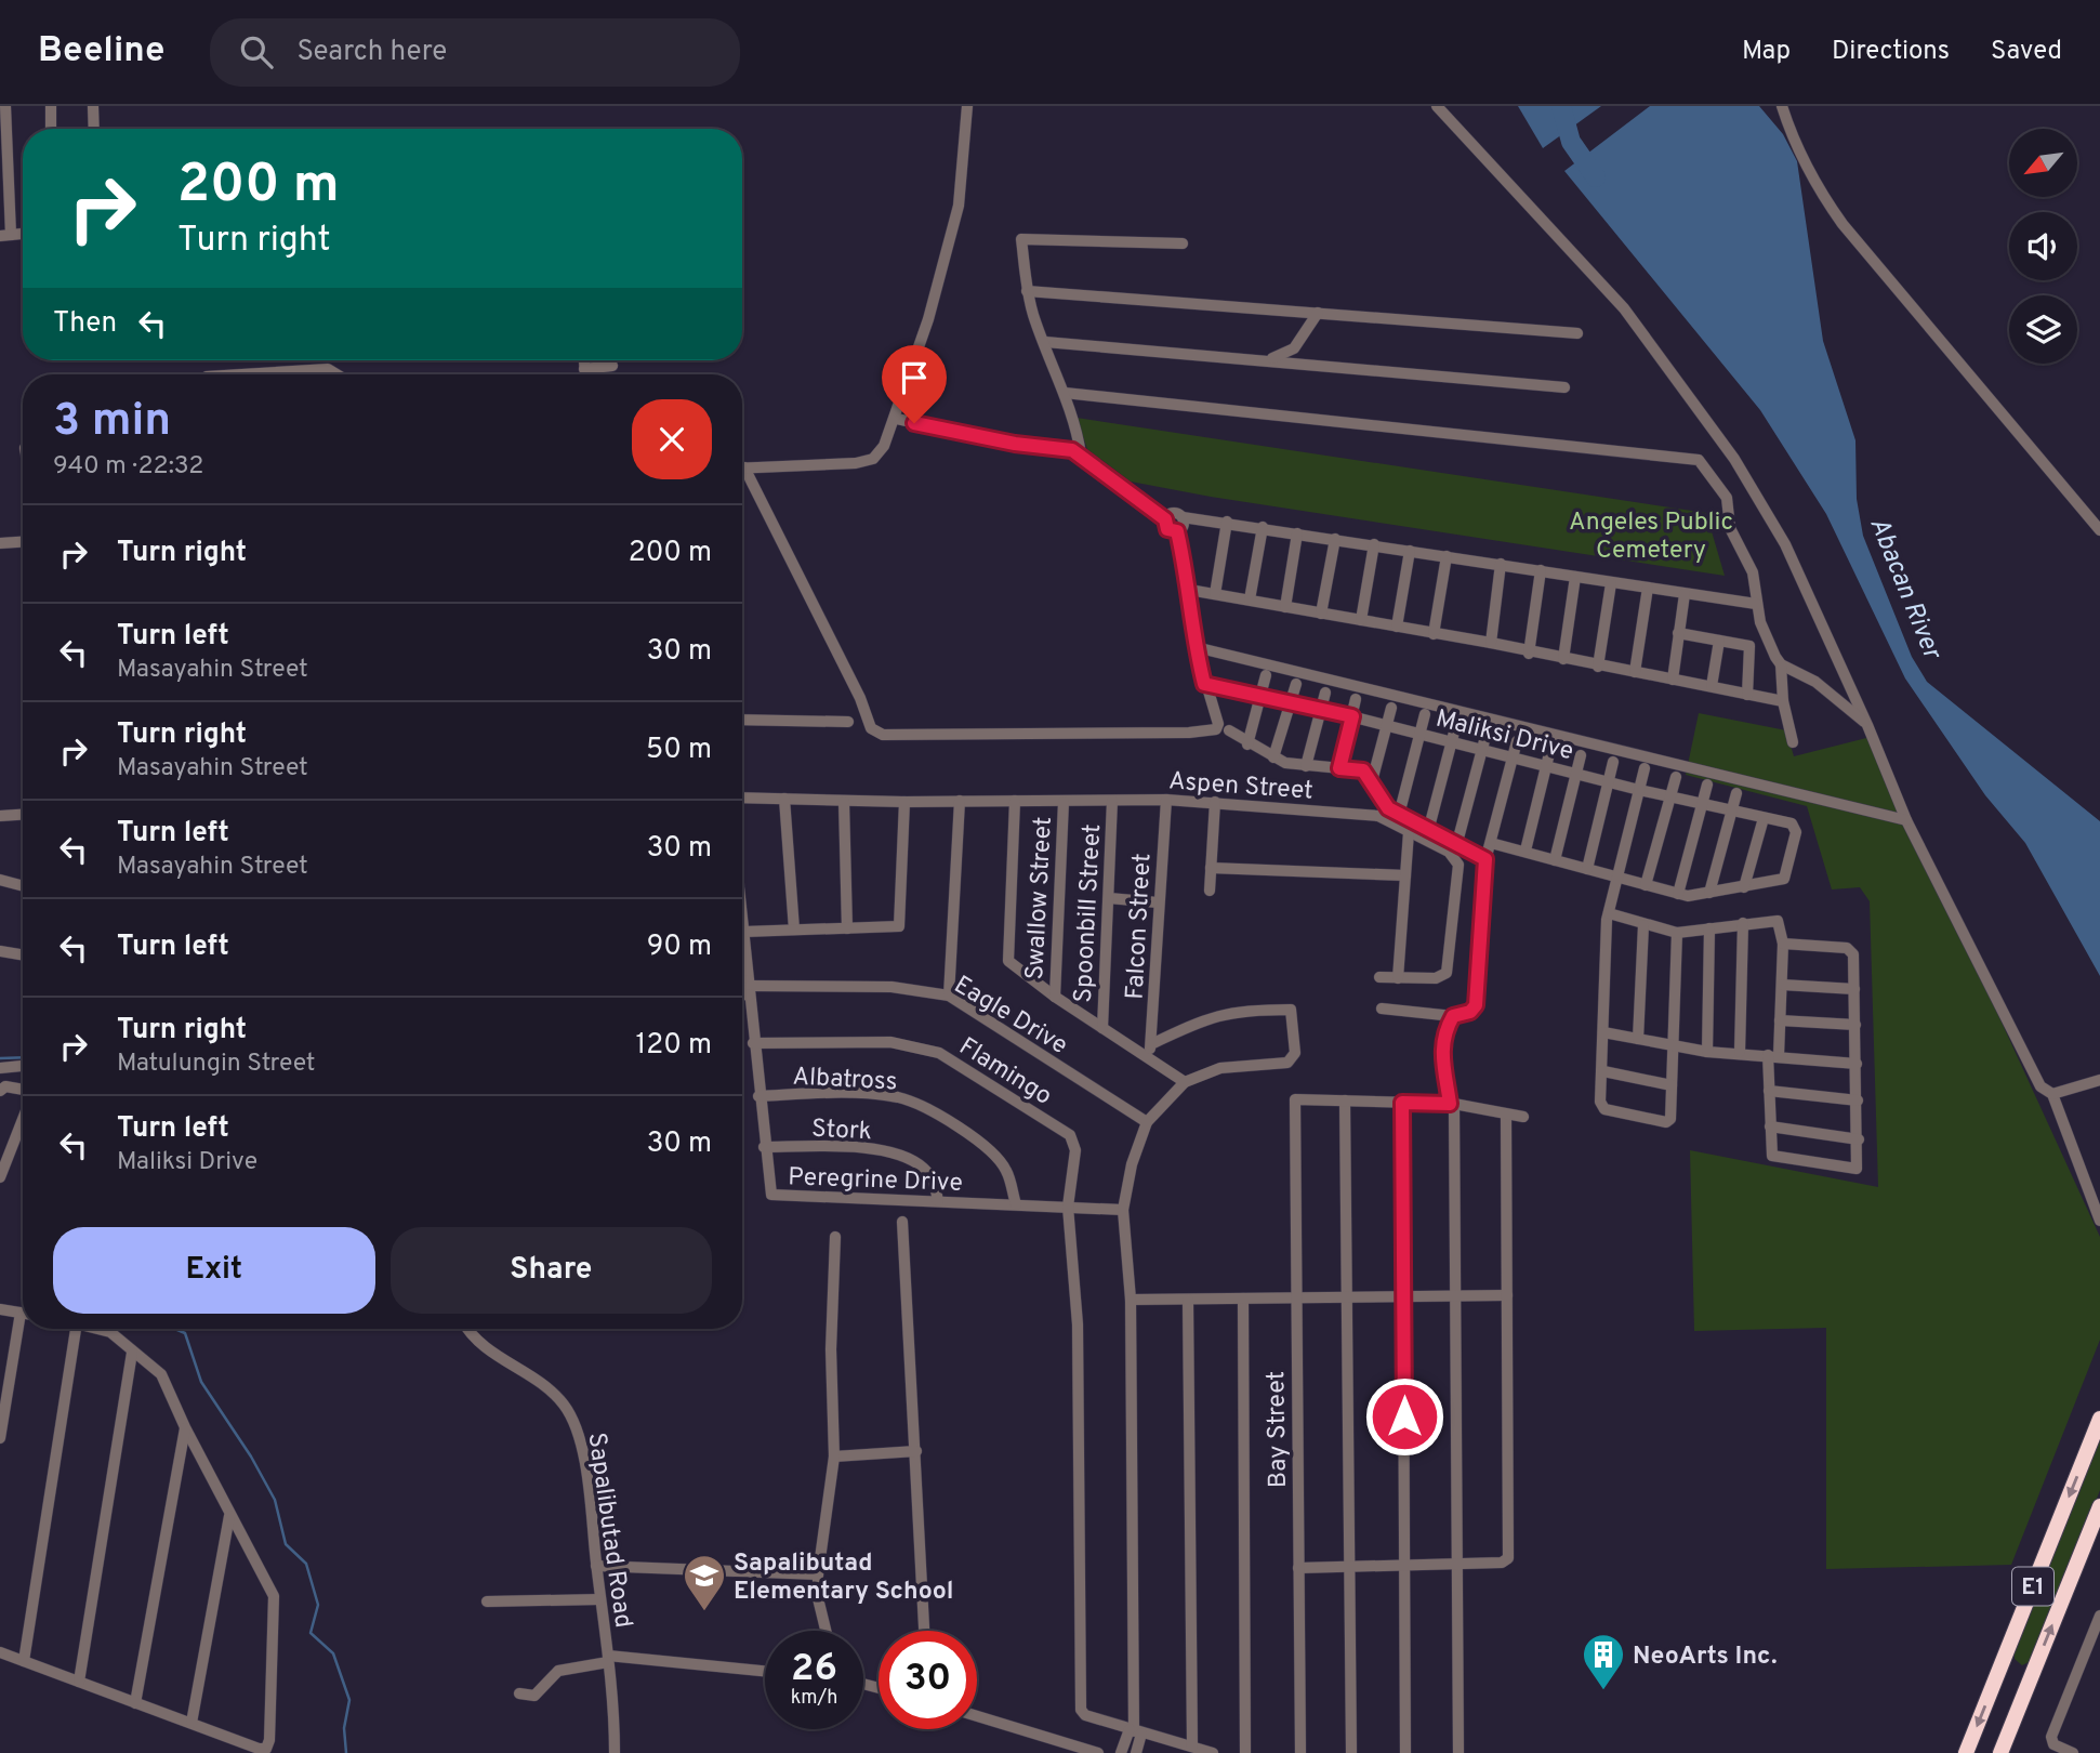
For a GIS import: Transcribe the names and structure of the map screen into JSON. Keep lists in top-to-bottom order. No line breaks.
{"streets":{"highway":["E1"],"street":["Maliksi Drive","Aspen Street","Swallow Street","Spoonbill Street","Falcon Street","Eagle Drive","Flamingo","Albatross","Stork","Peregrine Drive","Bay Street","Sapalibutad Road"]},"crossings":[["Aspen Street","Spoonbill Street"],["Aspen Street","Falcon Street"],["Eagle Drive","Peregrine Drive"],["Flamingo","Peregrine Drive"],["Albatross","Peregrine Drive"],["Stork","Peregrine Drive"]],"water":["Abacan River"],"parks":["Angeles Public Cemetery"],"places":{"school or university":["Sapalibutad Elementary School"],"building":["NeoArts Inc."]},"north":"bottom left","page":{"header":"Beeline","search":"Search here","nav":["Map","Directions","Saved"],"turn":["200 m","Turn right"],"then":"Then","heading":["3 min","940 m · 22:32"],"list":[{"name":"Turn right","value":"200 m"},{"name":"Turn left","note":"Masayahin Street","value":"30 m"},{"name":"Turn right","note":"Masayahin Street","value":"50 m"},{"name":"Turn left","note":"Masayahin Street","value":"30 m"},{"name":"Turn left","value":"90 m"},{"name":"Turn right","note":"Matulungin Street","value":"120 m"},{"name":"Turn left","note":"Maliksi Drive","value":"30 m"}],"buttons":["Exit","Share"],"speed":"26 km/h","limit":"30"}}
